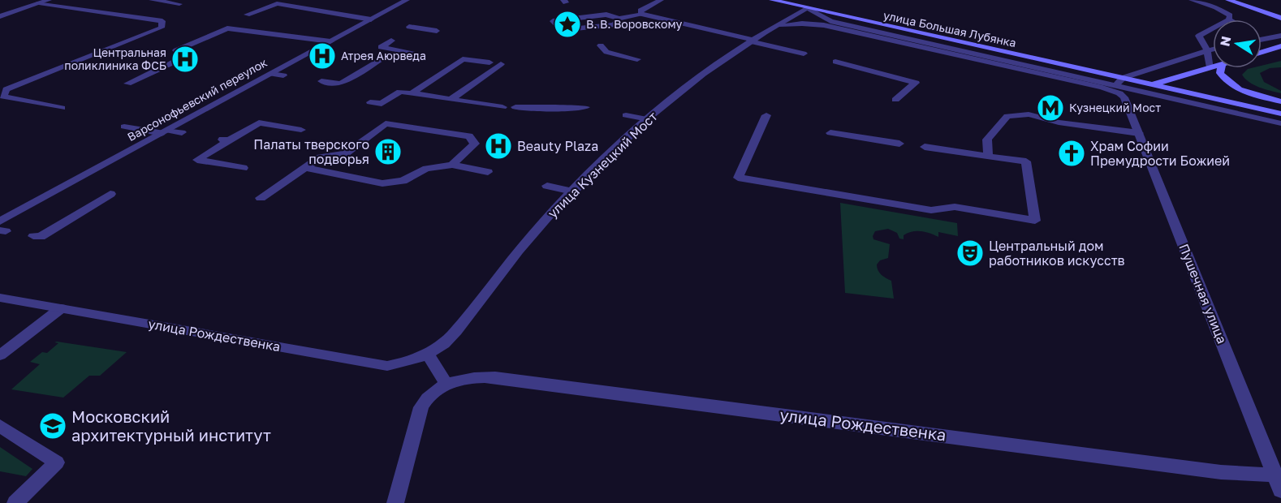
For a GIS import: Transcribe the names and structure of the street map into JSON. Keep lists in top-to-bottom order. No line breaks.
{"streets":{"main road":["улица Большая Лубянка"],"street":["Варсонофьевский переулок","улица Кузнецкий Мост","Пушечная улица","улица Рождественка"]},"crossings":[["улица Большая Лубянка","улица Кузнецкий Мост"],["улица Кузнецкий Мост","Пушечная улица"],["улица Кузнецкий Мост","улица Рождественка"],["Пушечная улица","улица Рождественка"]],"places":{"place":["В. В. Воровскому"],"hospital":["Атрея Аюрведа","Центральная поликлиника ФСБ","Beauty Plaza"],"metro station":["Кузнецкий Мост"],"building":["Палаты тверского подворья"],"church":["Храм Софии Премудрости Божией"],"theatre":["Центральный дом работников искусств"],"school or university":["Московский архитектурный институт"]},"north":"left"}
